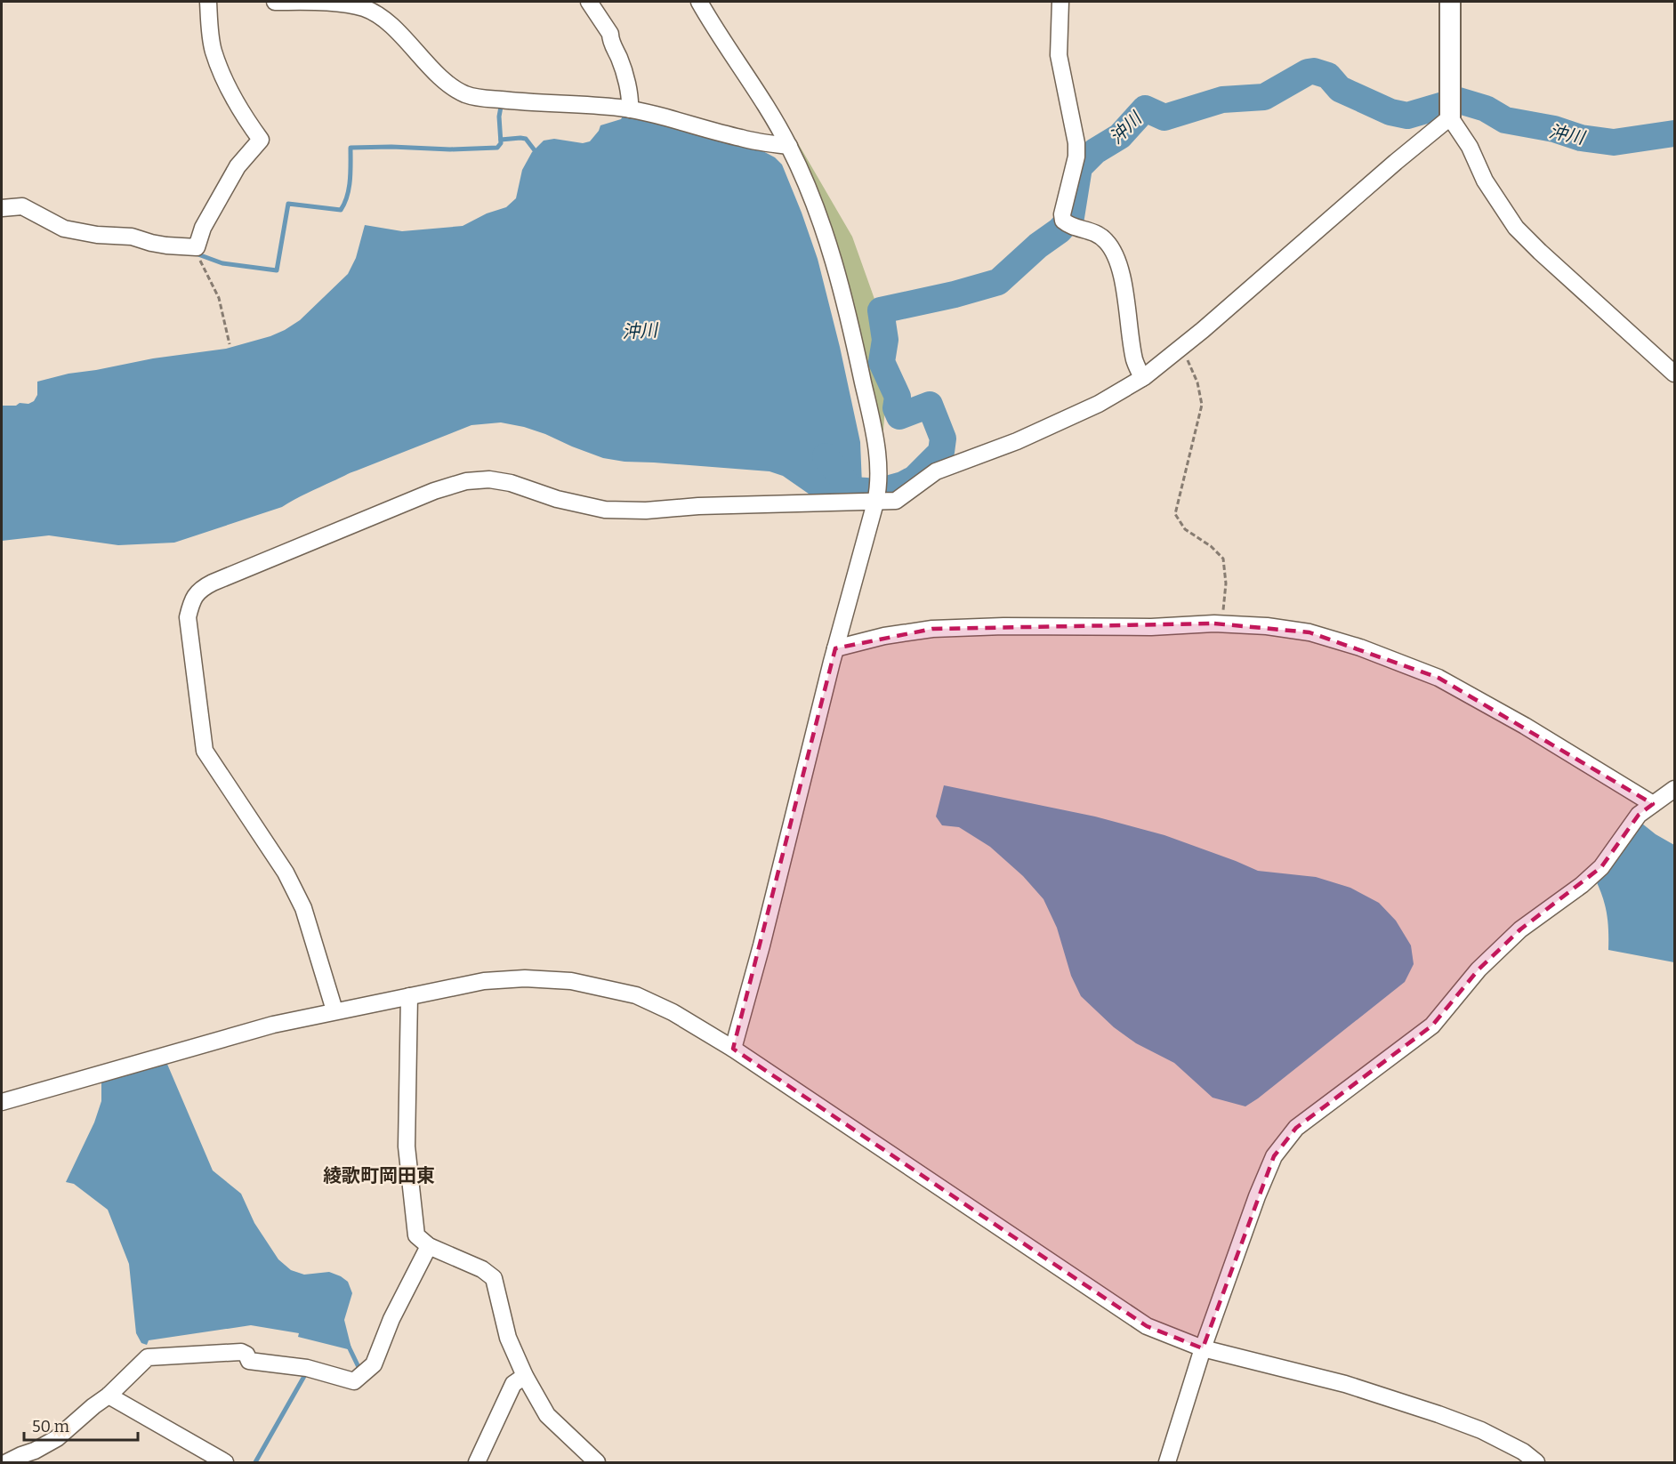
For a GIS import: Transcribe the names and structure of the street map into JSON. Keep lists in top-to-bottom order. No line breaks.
{"districts":["綾歌町岡田東"],"water":["沖川"],"scale_bar":"50 m"}
